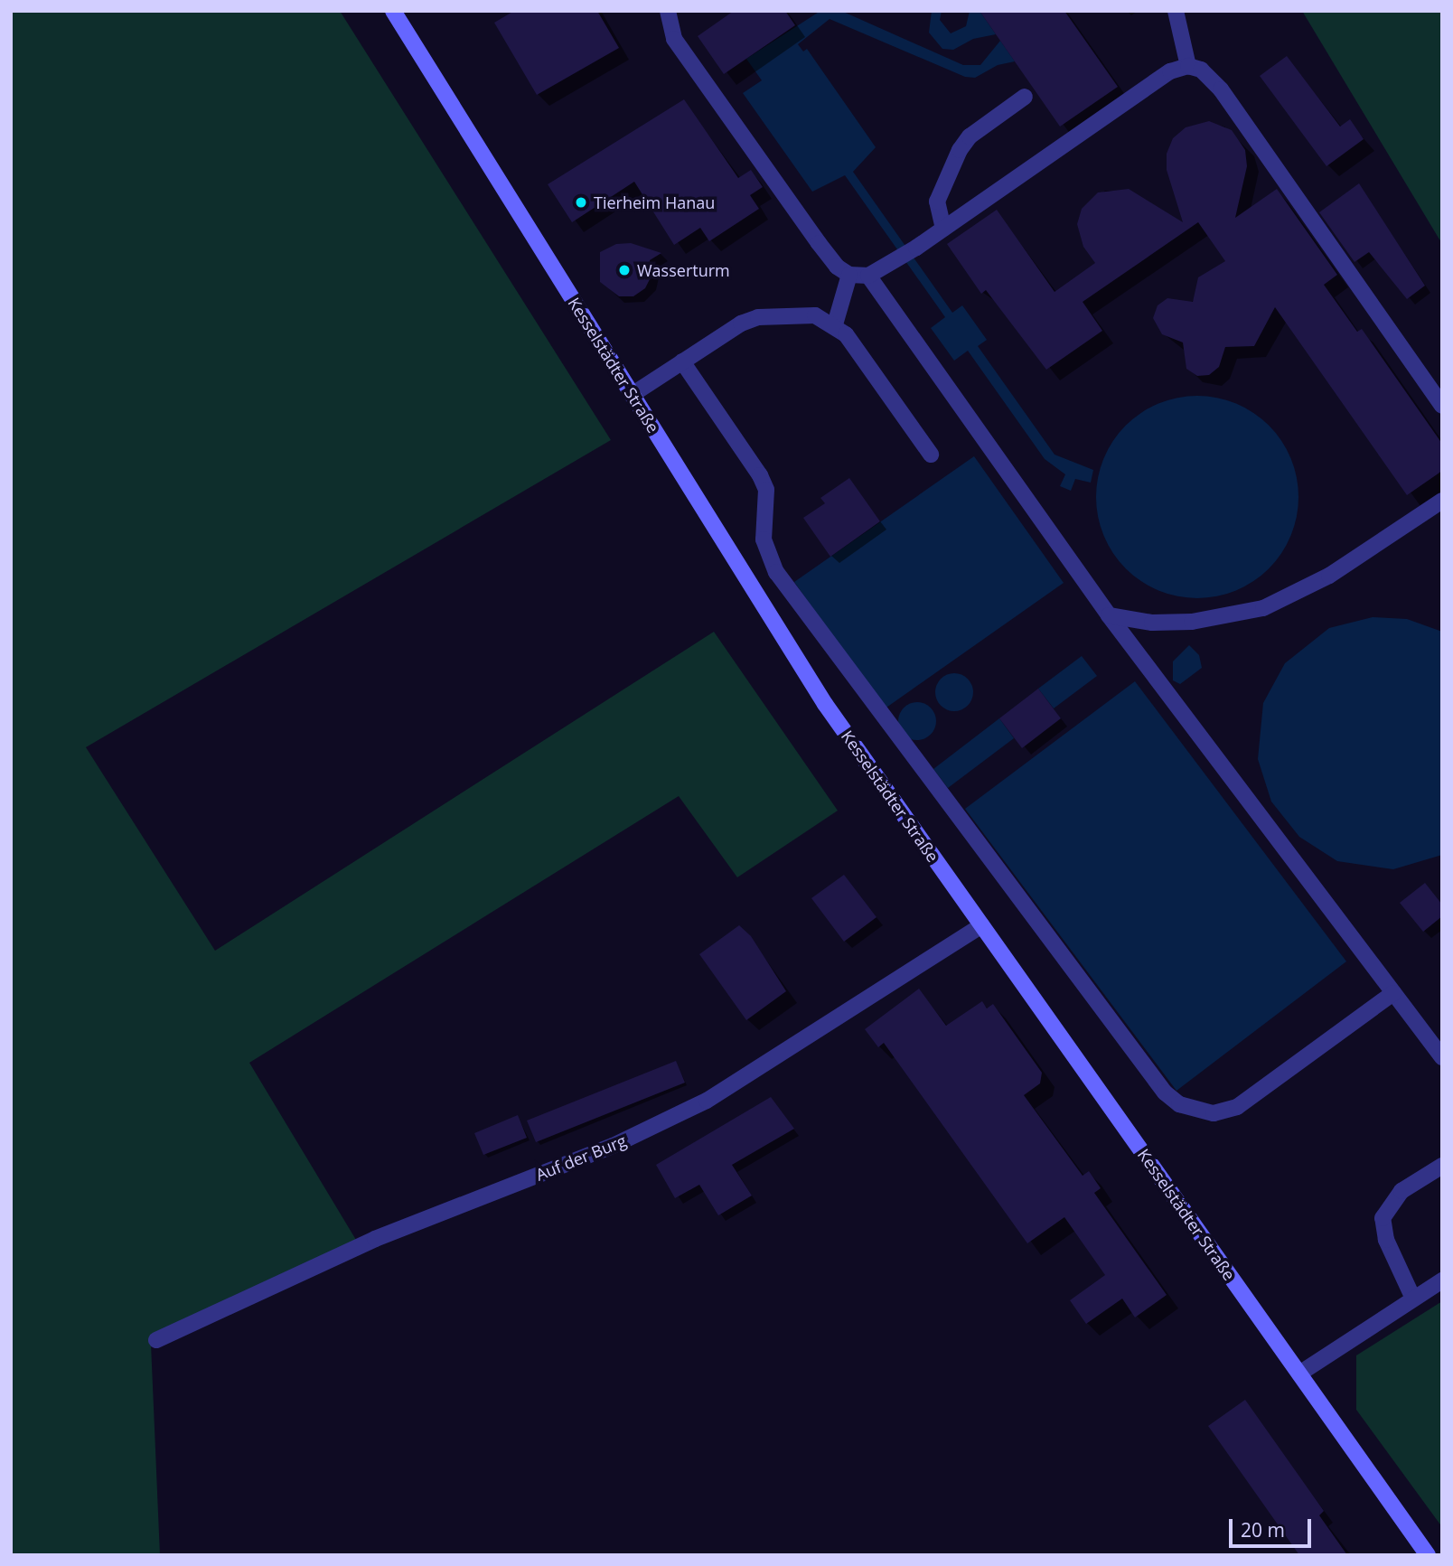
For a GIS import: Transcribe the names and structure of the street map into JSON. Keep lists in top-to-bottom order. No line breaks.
{"streets":{"main road":["Kesselstädter Straße"],"street":["Auf der Burg"]},"crossings":[["Kesselstädter Straße","Auf der Burg"]],"places":["Tierheim Hanau","Wasserturm"],"scale_bar":"20 m"}
